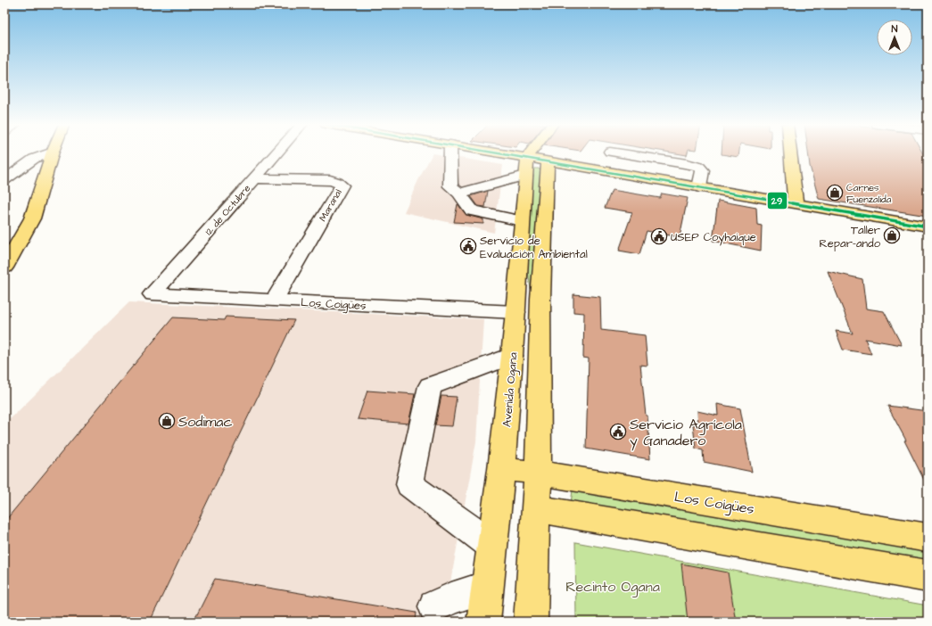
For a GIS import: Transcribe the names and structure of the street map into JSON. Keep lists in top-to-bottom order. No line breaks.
{"streets":{"main road":["Los Coigües","Avenida Ogana"],"street":["Maranal","12 de Octubre"]},"crossings":[["Maranal","12 de Octubre"],["Maranal","Los Coigües"],["12 de Octubre","Los Coigües"],["Los Coigües","Avenida Ogana"]],"parks":["Recinto Ogana"],"places":{"shop":["Carnes Fuenzalida","Taller Repar-ando","Sodimac"],"public building":["USEP Coyhaique","Servicio de Evaluación Ambiental","Servicio Agrícola y Ganadero"]},"lines":["transit line 29"],"north":"top"}
